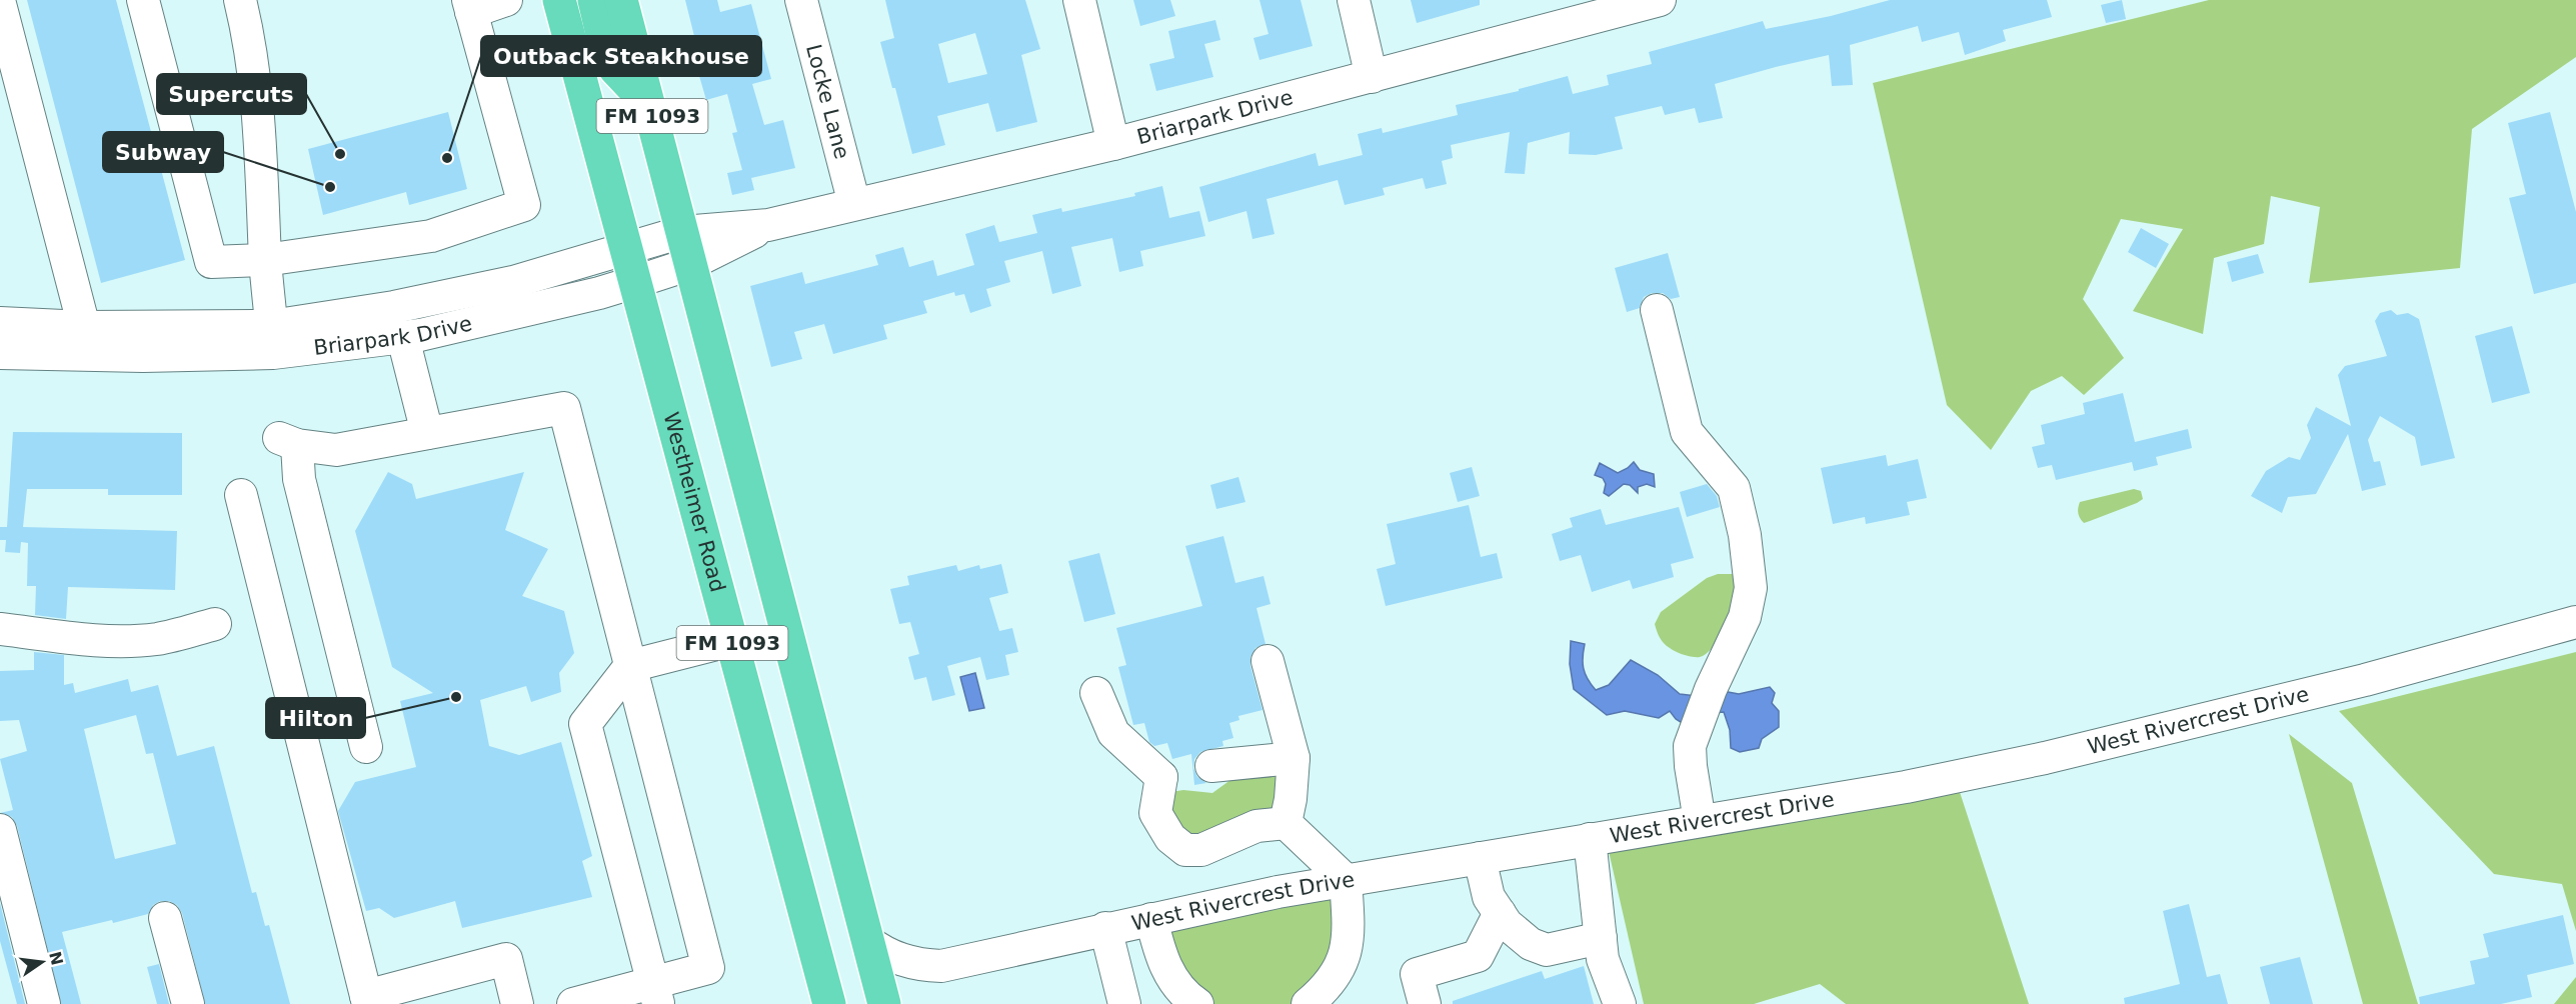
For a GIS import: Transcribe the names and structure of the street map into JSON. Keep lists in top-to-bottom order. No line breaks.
{"streets":{"main road":["FM 1093","Westheimer Road"],"street":["Locke Lane","Briarpark Drive","West Rivercrest Drive"]},"crossings":[["Locke Lane","Briarpark Drive"],["FM 1093","Briarpark Drive"],["FM 1093","West Rivercrest Drive"],["Briarpark Drive","Westheimer Road"]],"places":["Supercuts","Outback Steakhouse","Subway","Hilton"],"north":"right"}
